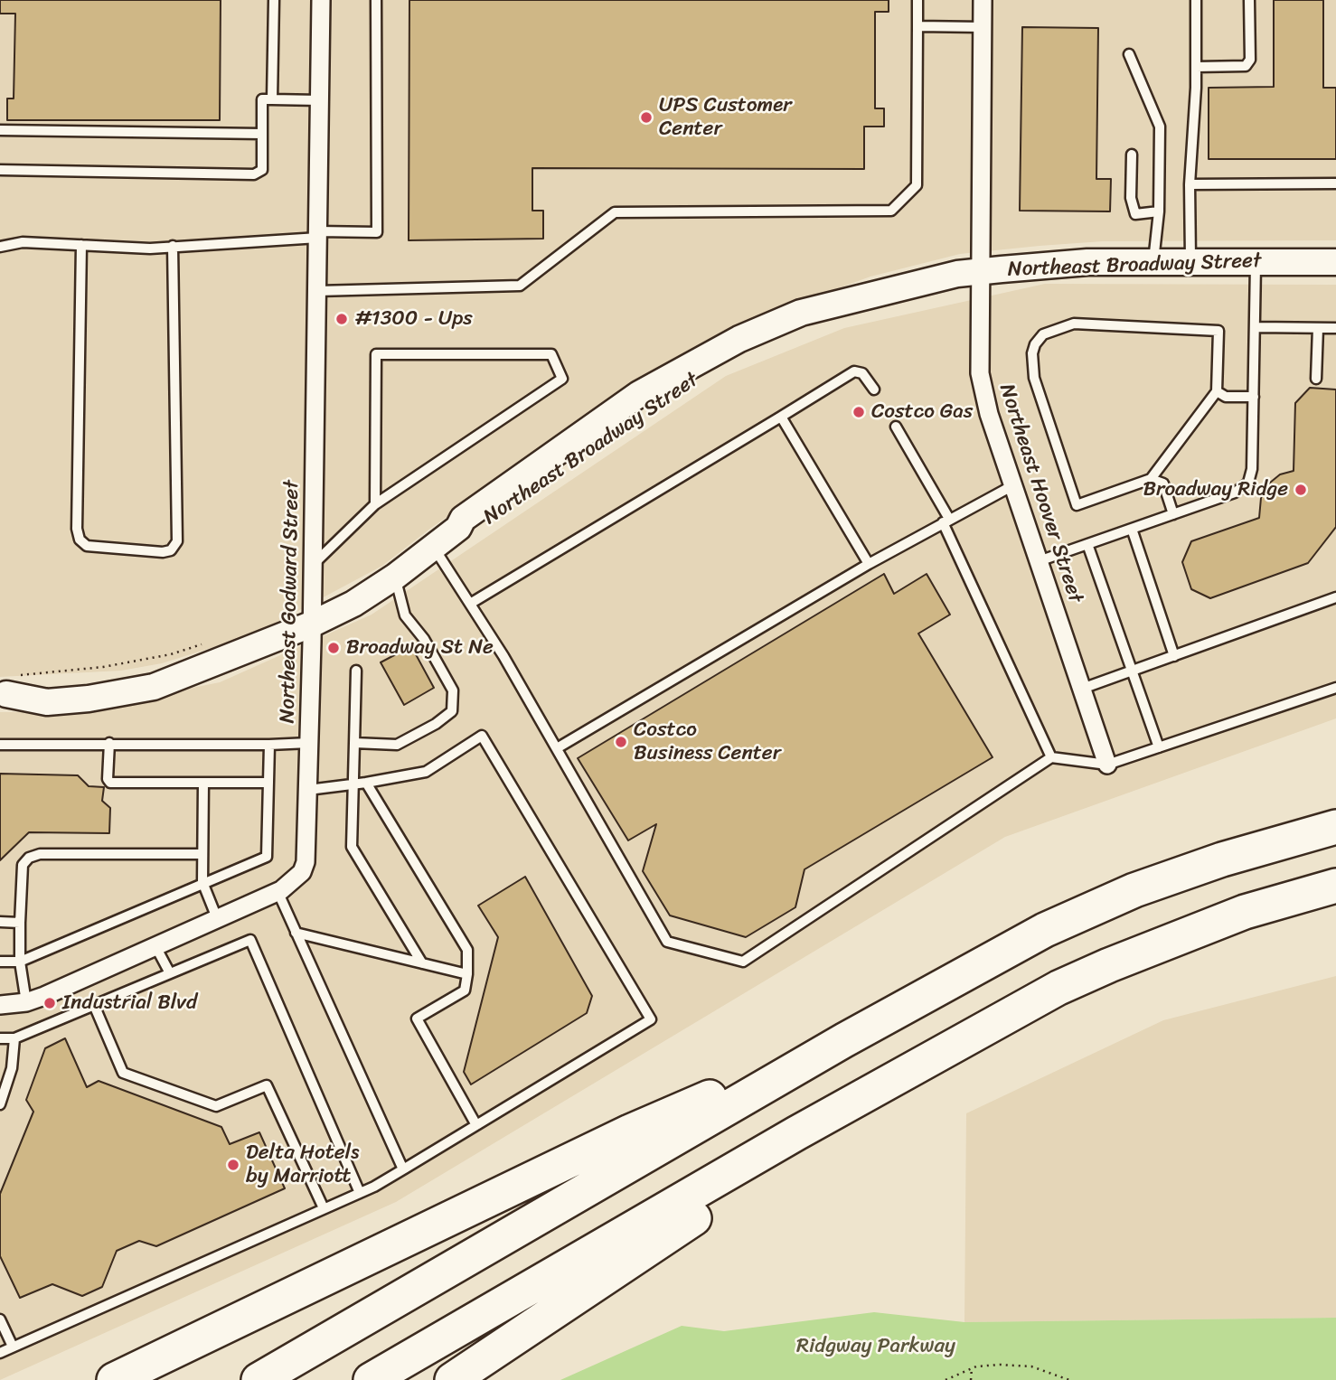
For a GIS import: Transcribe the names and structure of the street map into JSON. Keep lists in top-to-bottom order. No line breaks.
{"streets":{"main road":["Northeast Broadway Street"],"street":["Northeast Hoover Street","Northeast Godward Street"]},"crossings":[["Northeast Broadway Street","Northeast Hoover Street"],["Northeast Broadway Street","Northeast Godward Street"]],"parks":["Ridgway Parkway"],"places":["UPS Customer Center","#1300 - Ups","Costco Gas","Broadway Ridge","Broadway St Ne","Costco Business Center","Industrial Blvd","Delta Hotels by Marriott"]}
